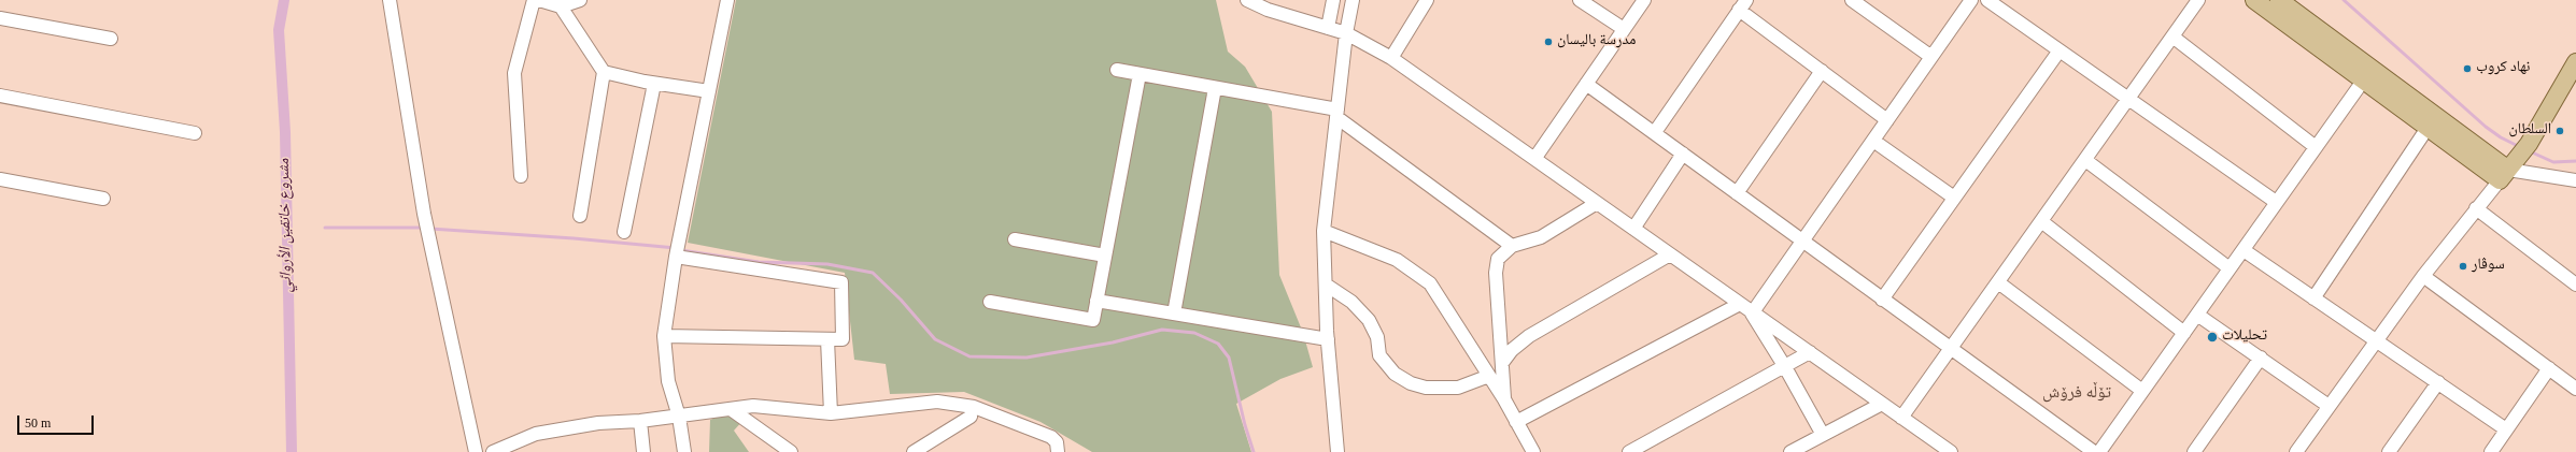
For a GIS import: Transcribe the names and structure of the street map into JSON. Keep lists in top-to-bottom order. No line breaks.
{"districts":["تۆڵە فرۆش"],"water":["مشروع خانقين الأروائي"],"places":["مدرسة بالیسان","نهاد كروب","السلطان","سوڤار","تحلیلات"],"scale_bar":"50 m"}
